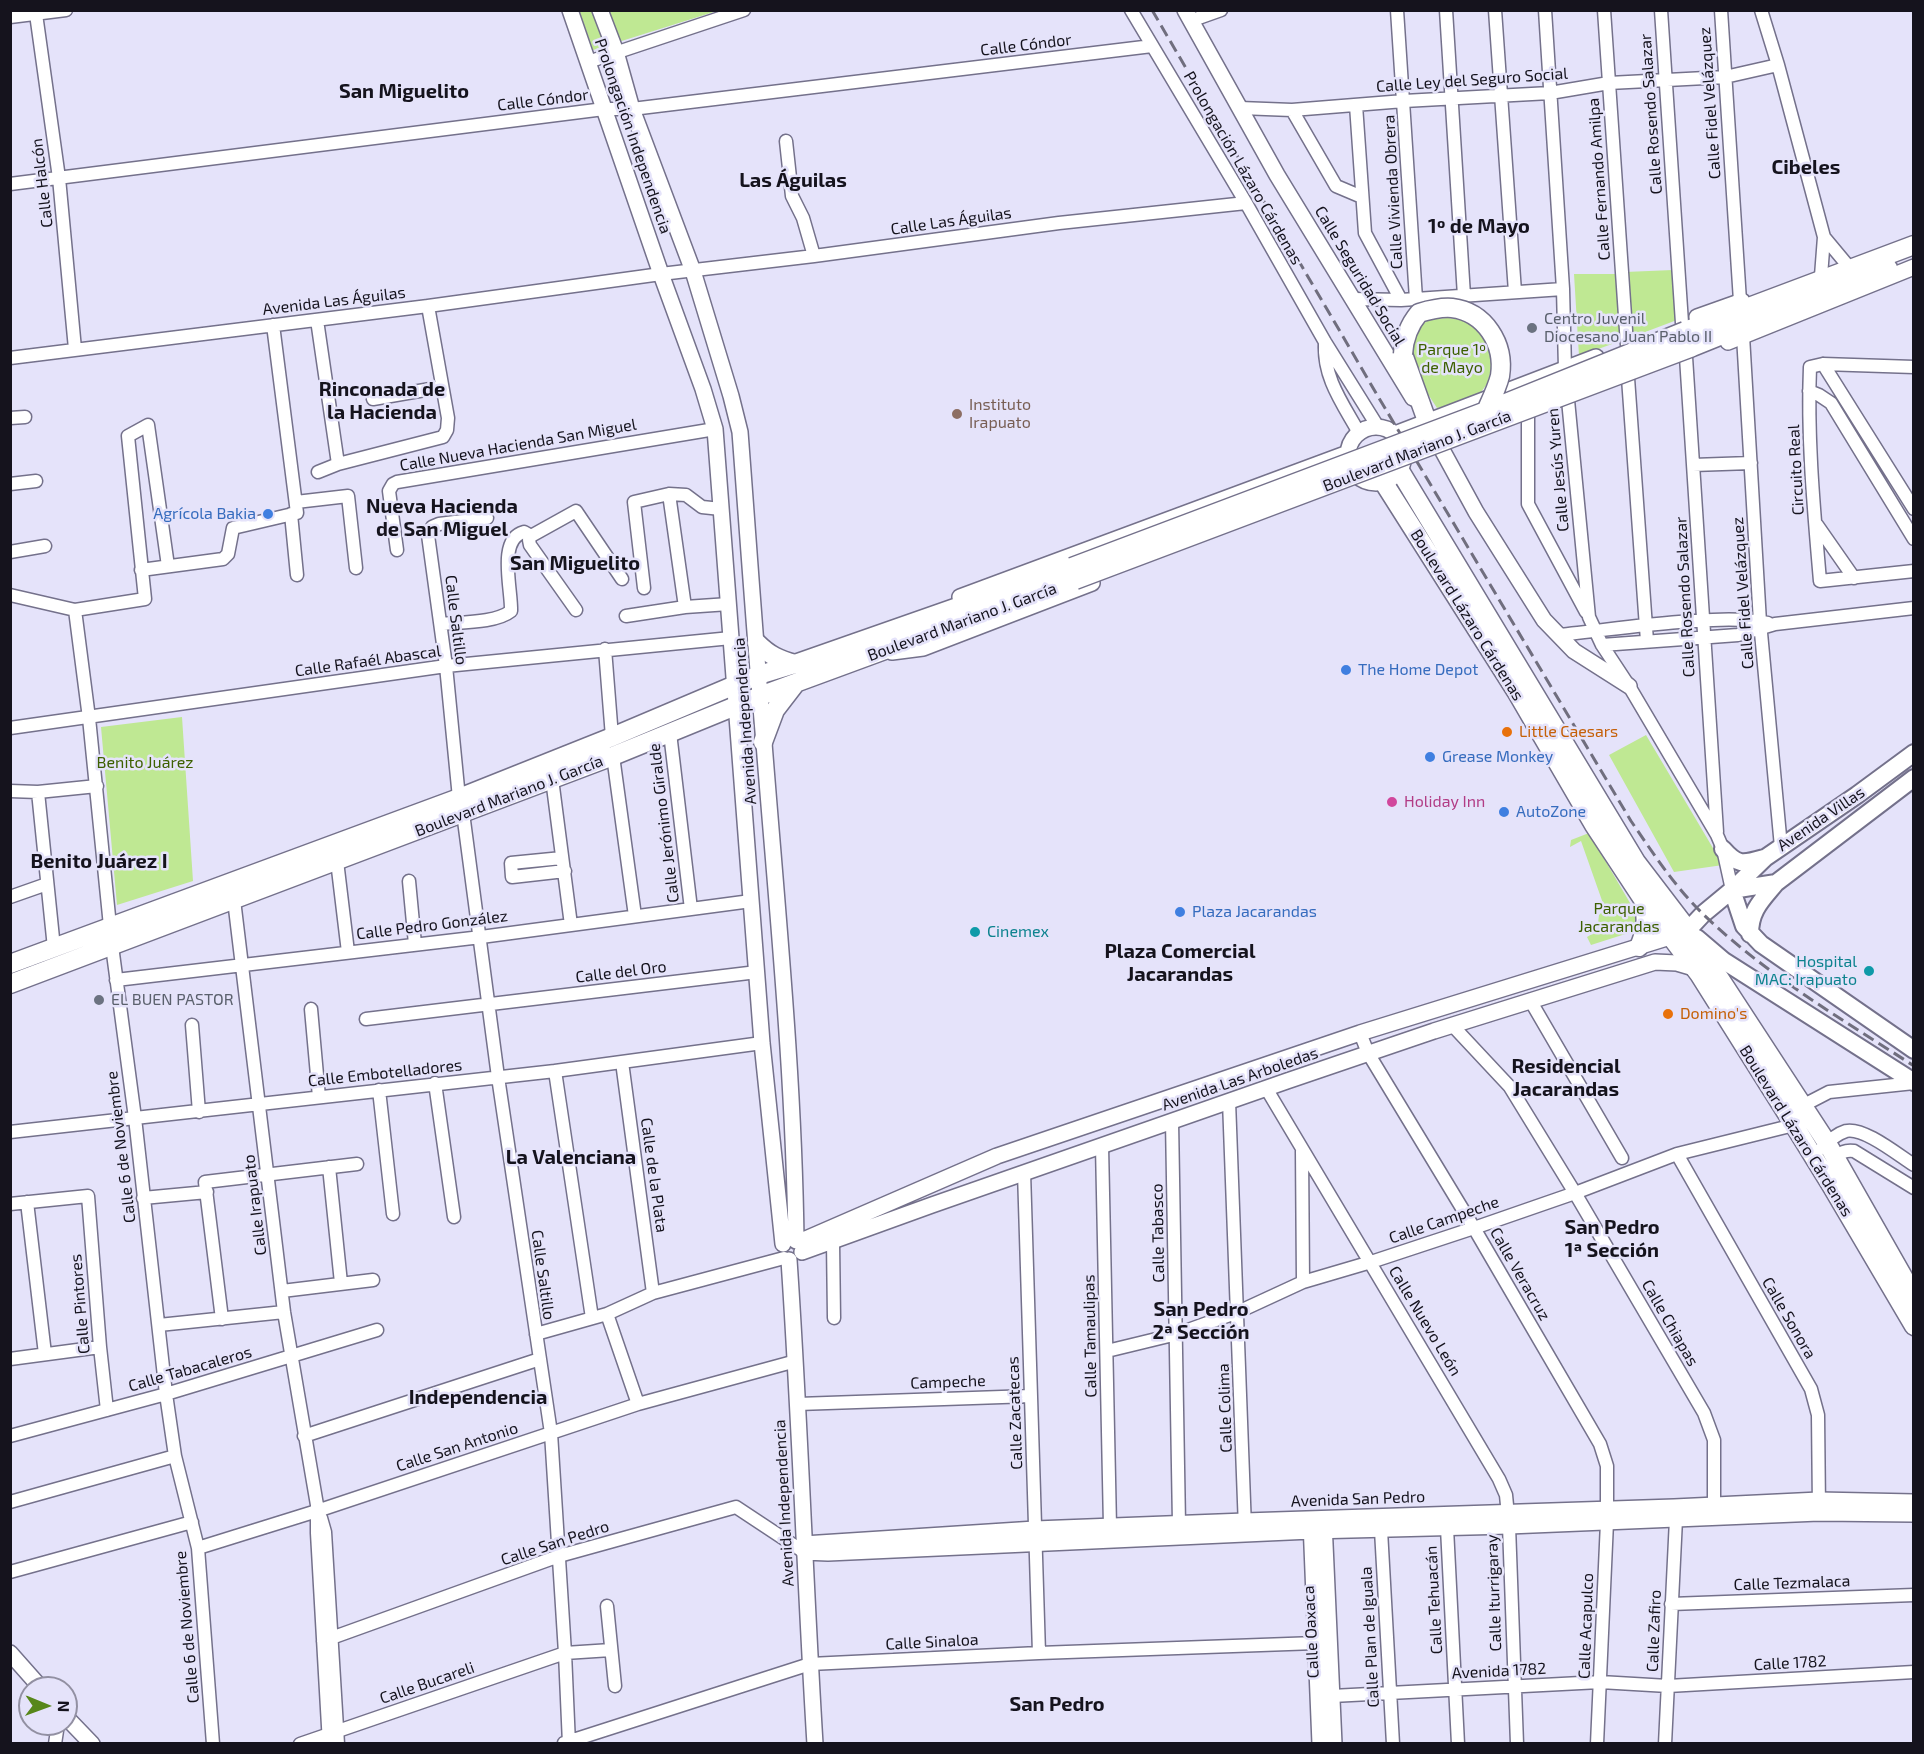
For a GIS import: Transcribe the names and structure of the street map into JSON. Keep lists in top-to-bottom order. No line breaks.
{"streets":{"main road":["Boulevard Mariano J. García","Boulevard Lázaro Cárdenas","Avenida Villas"],"street":["Calle Cóndor","Calle Ley del Seguro Social","Calle Fidel Velázquez","Calle Rosendo Salazar","Prolongación Independencia","Prolongación Lázaro Cárdenas","Calle Fernando Amilpa","Calle Halcón","Calle Vivienda Obrera","Calle Las Águilas","Calle Seguridad Social","Avenida Las Águilas","Calle Nueva Hacienda San Miguel","Calle Jesús Yuren","Circuito Real","Calle Saltillo","Calle Rafaél Abascal","Avenida Independencia","Calle Jerónimo Giralde","Calle Pedro González","Calle del Oro","Calle Embotelladores","Avenida Las Arboledas","Calle 6 de Noviembre","Calle de la Plata","Calle Irapuato","Calle Campeche","Calle Tabasco","Calle Veracruz","Calle Pintores","Calle Sonora","Calle Nuevo León","Calle Chiapas","Calle Tamaulipas","Calle Tabacaleros","Campeche","Calle Colima","Calle Zacatecas","Calle San Antonio","Avenida San Pedro","Calle San Pedro","Calle Tezmalaca","Calle Iturrigaray","Calle Tehuacán","Calle Acapulco","Calle Zafiro","Calle Oaxaca","Calle Plan de Iguala","Calle Sinaloa","Calle 1782","Avenida 1782","Calle Bucareli"]},"crossings":[["Calle Cóndor","Prolongación Independencia"],["Calle Cóndor","Prolongación Lázaro Cárdenas"],["Calle Cóndor","Calle Halcón"],["Calle Ley del Seguro Social","Calle Fidel Velázquez"],["Calle Ley del Seguro Social","Calle Rosendo Salazar"],["Calle Ley del Seguro Social","Calle Fernando Amilpa"],["Calle Ley del Seguro Social","Calle Vivienda Obrera"],["Calle Ley del Seguro Social","Calle Seguridad Social"],["Calle Ley del Seguro Social","Calle Jesús Yuren"],["Calle Fidel Velázquez","Avenida Villas"],["Calle Rosendo Salazar","Boulevard Mariano J. García"],["Calle Rosendo Salazar","Calle Jesús Yuren"],["Prolongación Independencia","Calle Las Águilas"],["Prolongación Independencia","Avenida Las Águilas"],["Prolongación Independencia","Avenida Independencia"],["Prolongación Lázaro Cárdenas","Calle Las Águilas"],["Calle Halcón","Avenida Las Águilas"],["Calle Las Águilas","Avenida Las Águilas"],["Calle Las Águilas","Avenida Independencia"],["Calle Seguridad Social","Calle Jesús Yuren"],["Avenida Las Águilas","Avenida Independencia"],["Calle Nueva Hacienda San Miguel","Avenida Independencia"],["Boulevard Mariano J. García","Calle Saltillo"],["Boulevard Mariano J. García","Avenida Independencia"],["Boulevard Mariano J. García","Calle Jerónimo Giralde"],["Boulevard Mariano J. García","Calle 6 de Noviembre"],["Boulevard Mariano J. García","Calle Irapuato"],["Calle Jesús Yuren","Avenida Villas"],["Boulevard Lázaro Cárdenas","Avenida Villas"],["Boulevard Lázaro Cárdenas","Avenida Las Arboledas"],["Boulevard Lázaro Cárdenas","Calle Campeche"],["Calle Saltillo","Calle Rafaél Abascal"],["Calle Saltillo","Calle Pedro González"],["Calle Saltillo","Calle del Oro"],["Calle Saltillo","Calle Embotelladores"],["Calle Saltillo","Calle San Antonio"],["Calle Saltillo","Calle San Pedro"],["Calle Saltillo","Calle Sinaloa"],["Calle Saltillo","Calle Bucareli"],["Calle Rafaél Abascal","Avenida Independencia"],["Calle Rafaél Abascal","Calle 6 de Noviembre"],["Avenida Independencia","Calle Pedro González"],["Avenida Independencia","Calle del Oro"],["Avenida Independencia","Calle Embotelladores"],["Avenida Independencia","Avenida Las Arboledas"],["Avenida Independencia","Campeche"],["Avenida Independencia","Calle San Antonio"],["Avenida Independencia","Avenida San Pedro"],["Avenida Independencia","Calle San Pedro"],["Avenida Independencia","Calle Sinaloa"],["Calle Jerónimo Giralde","Calle Pedro González"],["Calle Pedro González","Calle 6 de Noviembre"],["Calle Pedro González","Calle Irapuato"],["Calle Embotelladores","Calle 6 de Noviembre"],["Calle Embotelladores","Calle de la Plata"],["Calle Embotelladores","Calle Irapuato"],["Avenida Las Arboledas","Calle Tabasco"],["Avenida Las Arboledas","Calle Veracruz"],["Avenida Las Arboledas","Calle Nuevo León"],["Avenida Las Arboledas","Calle Chiapas"],["Avenida Las Arboledas","Calle Tamaulipas"],["Avenida Las Arboledas","Calle Colima"],["Avenida Las Arboledas","Calle Zacatecas"],["Calle 6 de Noviembre","Calle Tabacaleros"],["Calle 6 de Noviembre","Calle San Antonio"],["Calle Irapuato","Calle Tabacaleros"],["Calle Irapuato","Calle San Antonio"],["Calle Irapuato","Calle San Pedro"],["Calle Irapuato","Calle Bucareli"],["Calle Campeche","Calle Tabasco"],["Calle Campeche","Calle Veracruz"],["Calle Campeche","Calle Sonora"],["Calle Campeche","Calle Nuevo León"],["Calle Campeche","Calle Chiapas"],["Calle Campeche","Calle Tamaulipas"],["Calle Campeche","Calle Colima"],["Calle Tabasco","Avenida San Pedro"],["Calle Veracruz","Avenida San Pedro"],["Calle Veracruz","Calle Acapulco"],["Calle Pintores","Calle Tabacaleros"],["Calle Sonora","Avenida San Pedro"],["Calle Nuevo León","Avenida San Pedro"],["Calle Nuevo León","Calle Iturrigaray"],["Calle Chiapas","Avenida San Pedro"],["Calle Tamaulipas","Avenida San Pedro"],["Campeche","Calle Zacatecas"],["Calle Colima","Avenida San Pedro"],["Calle Zacatecas","Avenida San Pedro"],["Calle Zacatecas","Calle Sinaloa"],["Avenida San Pedro","Calle San Pedro"],["Avenida San Pedro","Calle Iturrigaray"],["Avenida San Pedro","Calle Tehuacán"],["Avenida San Pedro","Calle Acapulco"],["Avenida San Pedro","Calle Zafiro"],["Avenida San Pedro","Calle Oaxaca"],["Avenida San Pedro","Calle Plan de Iguala"],["Calle Tezmalaca","Calle Zafiro"],["Calle Iturrigaray","Avenida 1782"],["Calle Tehuacán","Avenida 1782"],["Calle Acapulco","Avenida 1782"],["Calle Zafiro","Calle 1782"],["Calle Zafiro","Avenida 1782"],["Calle Oaxaca","Calle Sinaloa"],["Calle Oaxaca","Avenida 1782"],["Calle Plan de Iguala","Avenida 1782"],["Calle 1782","Avenida 1782"]],"districts":["San Miguelito","Cibeles","Las Águilas","1º de Mayo","Rinconada de la Hacienda","Nueva Hacienda de San Miguel","San Miguelito","Benito Juárez I","Plaza Comercial Jacarandas","Residencial Jacarandas","La Valenciana","San Pedro 1ª Sección","San Pedro 2ª Sección","Independencia","San Pedro"],"parks":["Parque 1º de Mayo","Benito Juárez","Parque Jacarandas"],"places":["Centro Juvenil Diocesano Juan Pablo II","Instituto Irapuato","Agrícola Bakia","The Home Depot","Little Caesars","Grease Monkey","Holiday Inn","AutoZone","Plaza Jacarandas","Cinemex","Hospital MAC: Irapuato","EL BUEN PASTOR","Domino's"],"north":"right"}
